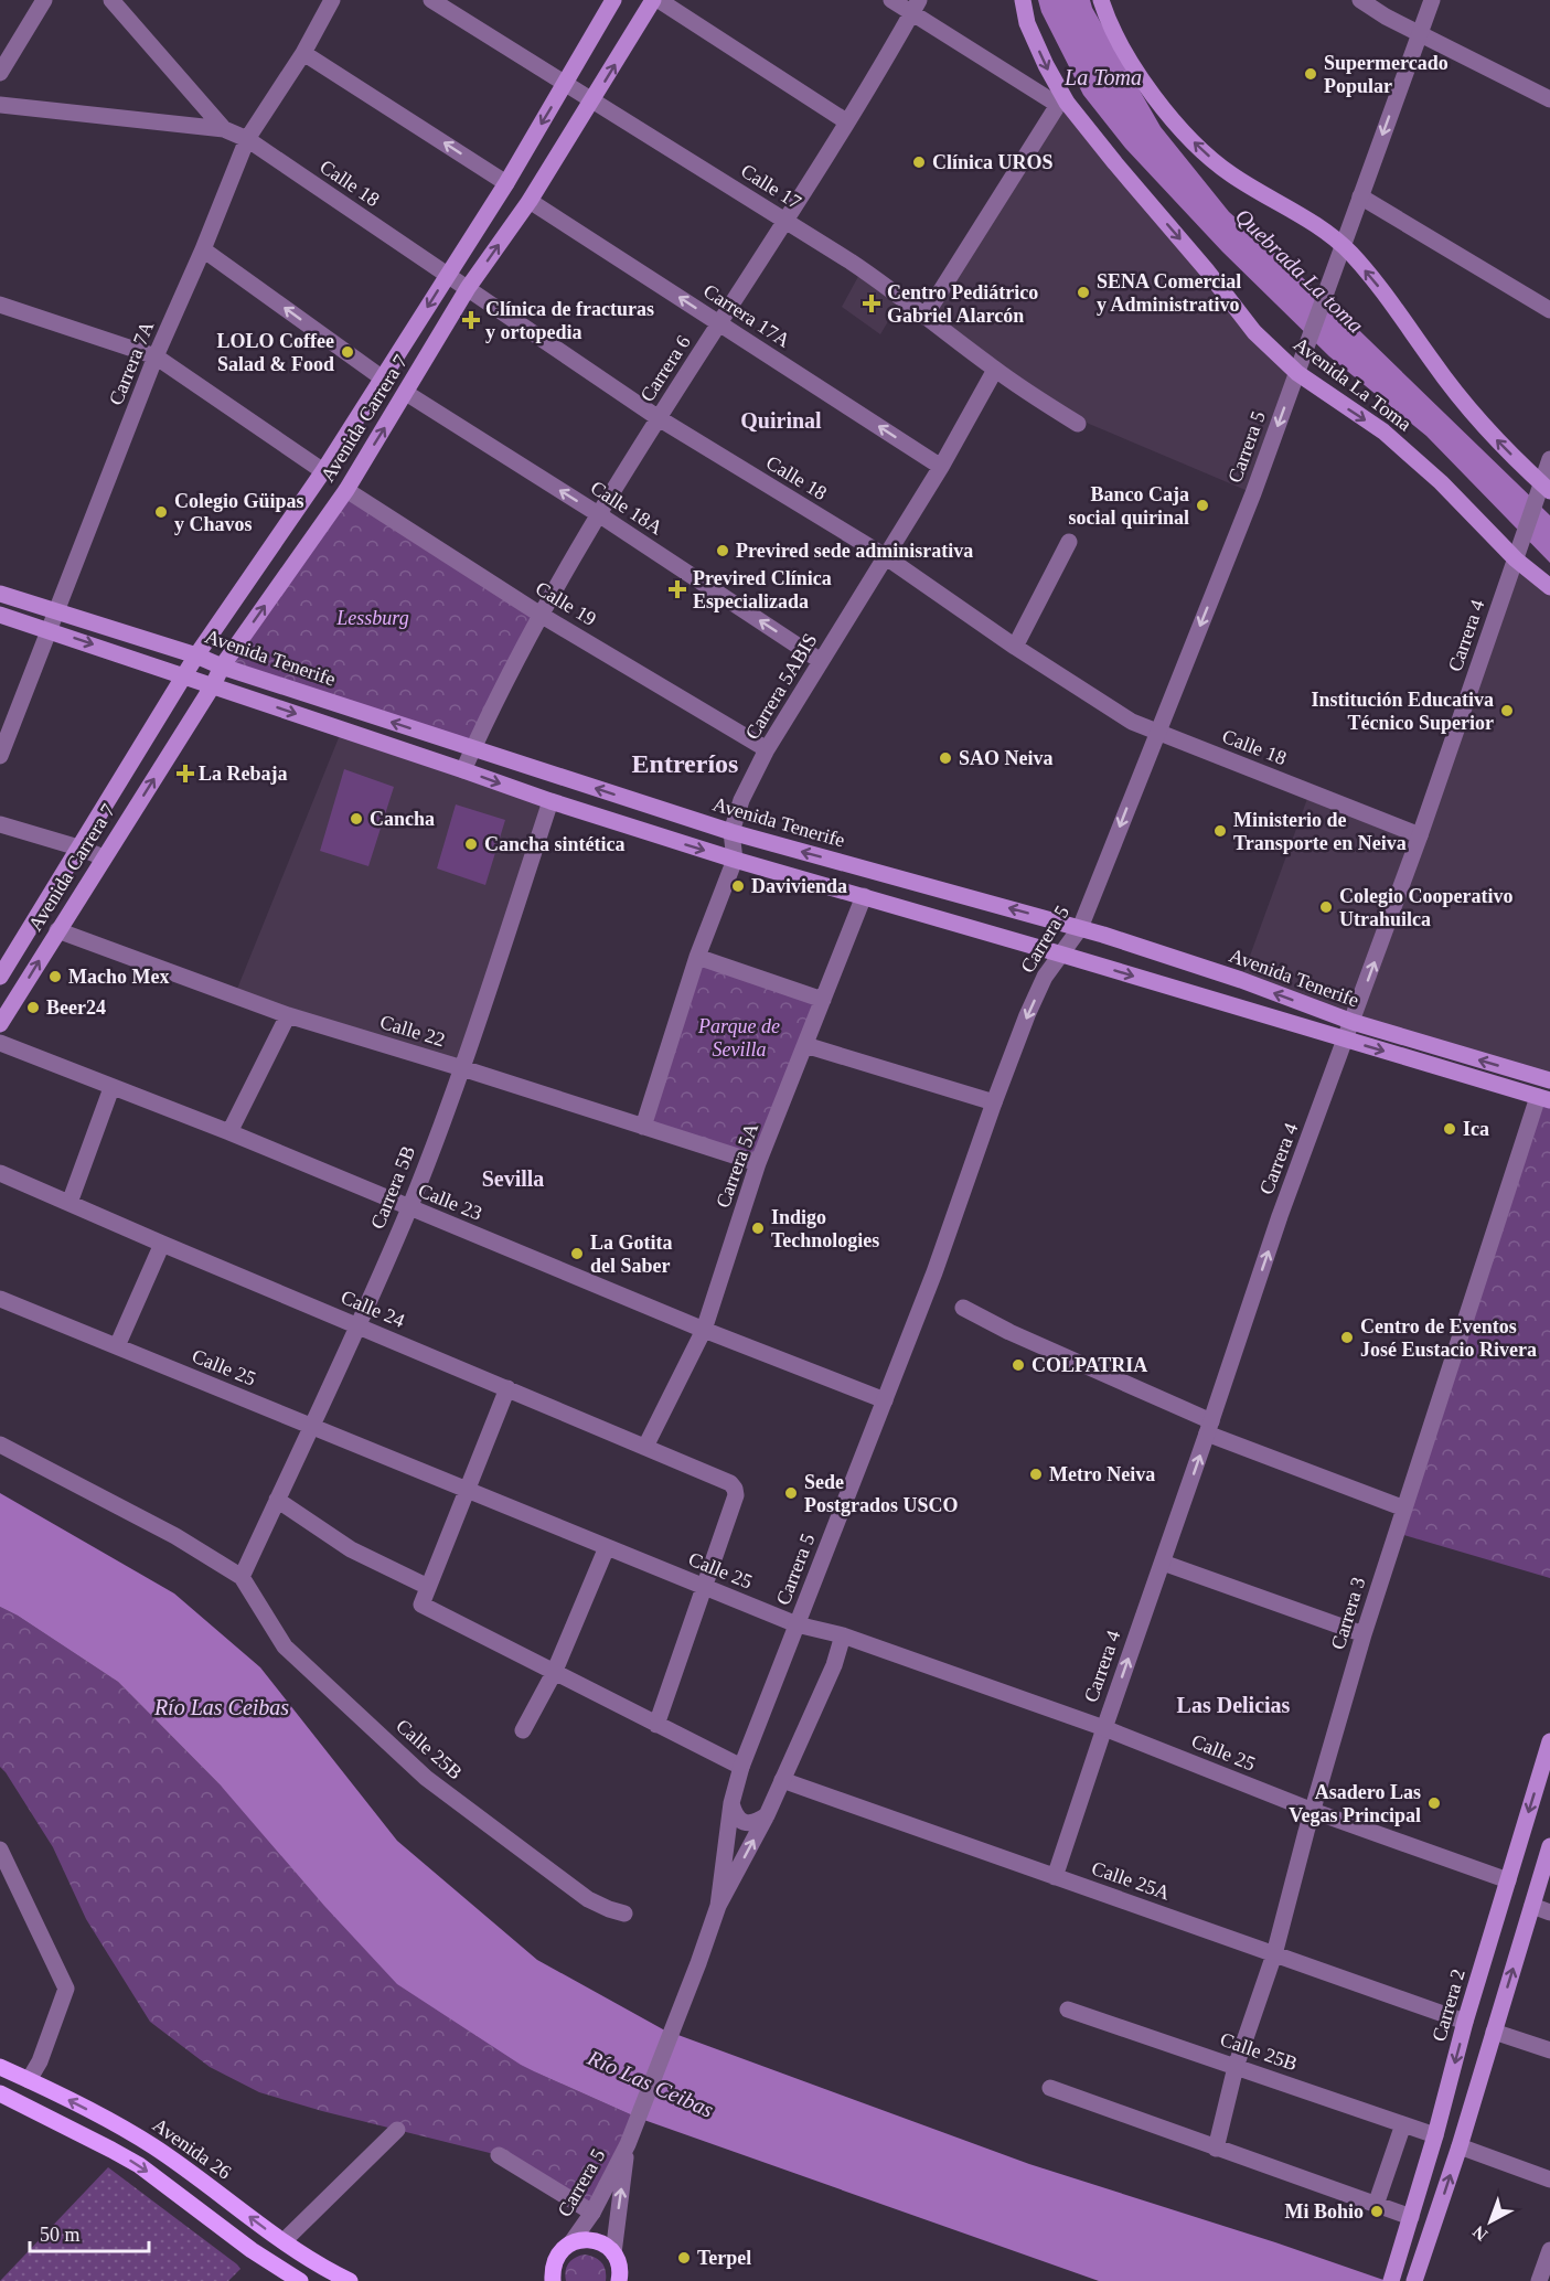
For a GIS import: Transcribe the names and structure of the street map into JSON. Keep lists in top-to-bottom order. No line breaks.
{"streets":{"main road":["Avenida La Toma","Avenida Carrera 7","Avenida Tenerife","Carrera 2","Avenida 26"],"street":["Calle 18","Calle 17","Carrera 17A","Carrera 7A","Carrera 6","Carrera 5","Calle 18A","Calle 19","Carrera 4","Carrera 5ABIS","Calle 22","Carrera 5A","Carrera 5B","Calle 23","Calle 24","Calle 25","Carrera 3","Calle 25B","Calle 25A"]},"crossings":[["Calle 18","Carrera 7A"],["Calle 18","Carrera 6"],["Calle 18","Avenida Carrera 7"],["Calle 18","Carrera 5"],["Calle 18","Carrera 4"],["Calle 18","Carrera 5ABIS"],["Calle 17","Carrera 6"],["Calle 17","Avenida Carrera 7"],["Calle 17","Carrera 5ABIS"],["Carrera 17A","Carrera 6"],["Carrera 17A","Avenida Carrera 7"],["Carrera 17A","Carrera 5ABIS"],["Carrera 7A","Avenida Tenerife"],["Carrera 6","Calle 18A"],["Carrera 6","Calle 19"],["Carrera 6","Avenida Tenerife"],["Avenida La Toma","Carrera 5"],["Avenida La Toma","Carrera 4"],["Avenida Carrera 7","Calle 18A"],["Avenida Carrera 7","Calle 19"],["Avenida Carrera 7","Avenida Tenerife"],["Avenida Carrera 7","Calle 22"],["Carrera 5","Avenida Tenerife"],["Carrera 5","Calle 23"],["Carrera 5","Calle 25"],["Carrera 5","Calle 25A"],["Calle 18A","Carrera 5ABIS"],["Calle 19","Carrera 5ABIS"],["Carrera 4","Avenida Tenerife"],["Carrera 4","Calle 25"],["Carrera 4","Calle 25A"],["Avenida Tenerife","Carrera 5ABIS"],["Avenida Tenerife","Carrera 5A"],["Avenida Tenerife","Carrera 5B"],["Avenida Tenerife","Carrera 3"],["Carrera 5ABIS","Calle 22"],["Calle 22","Carrera 5A"],["Calle 22","Carrera 5B"],["Carrera 5A","Calle 23"],["Carrera 5A","Calle 24"],["Carrera 5B","Calle 23"],["Carrera 5B","Calle 24"],["Carrera 5B","Calle 25"],["Carrera 5B","Calle 25B"],["Calle 24","Calle 25"],["Calle 25","Carrera 3"],["Calle 25","Carrera 2"],["Carrera 3","Calle 25B"],["Carrera 3","Calle 25A"],["Calle 25B","Carrera 2"],["Calle 25A","Carrera 2"]],"one_way":["Carrera 17A","Calle 18A","Carrera 4"],"districts":["Quirinal","Entreríos","Sevilla","Las Delicias"],"water":["La Toma","Quebrada La toma","Río Las Ceibas"],"parks":["Lessburg","Parque de Sevilla"],"places":{"other":["Supermercado Popular","Clínica UROS","SENA Comercial y Administrativo","LOLO Coffee Salad & Food","Banco Caja social quirinal","Colegio Güipas y Chavos","Previred sede adminisrativa","Institución Educativa Técnico Superior","SAO Neiva","Cancha","Ministerio de Transporte en Neiva","Cancha sintética","Davivienda","Colegio Cooperativo Utrahuilca","Macho Mex","Beer24","Ica","Indigo Technologies","La Gotita del Saber","Centro de Eventos José Eustacio Rivera","COLPATRIA","Metro Neiva","Sede Postgrados USCO","Asadero Las Vegas Principal","Mi Bohio","Terpel"],"health":["Centro Pediátrico Gabriel Alarcón","Clínica de fracturas y ortopedia","Previred Clínica Especializada","La Rebaja"]},"scale_bar":"50 m","north":"bottom left"}
